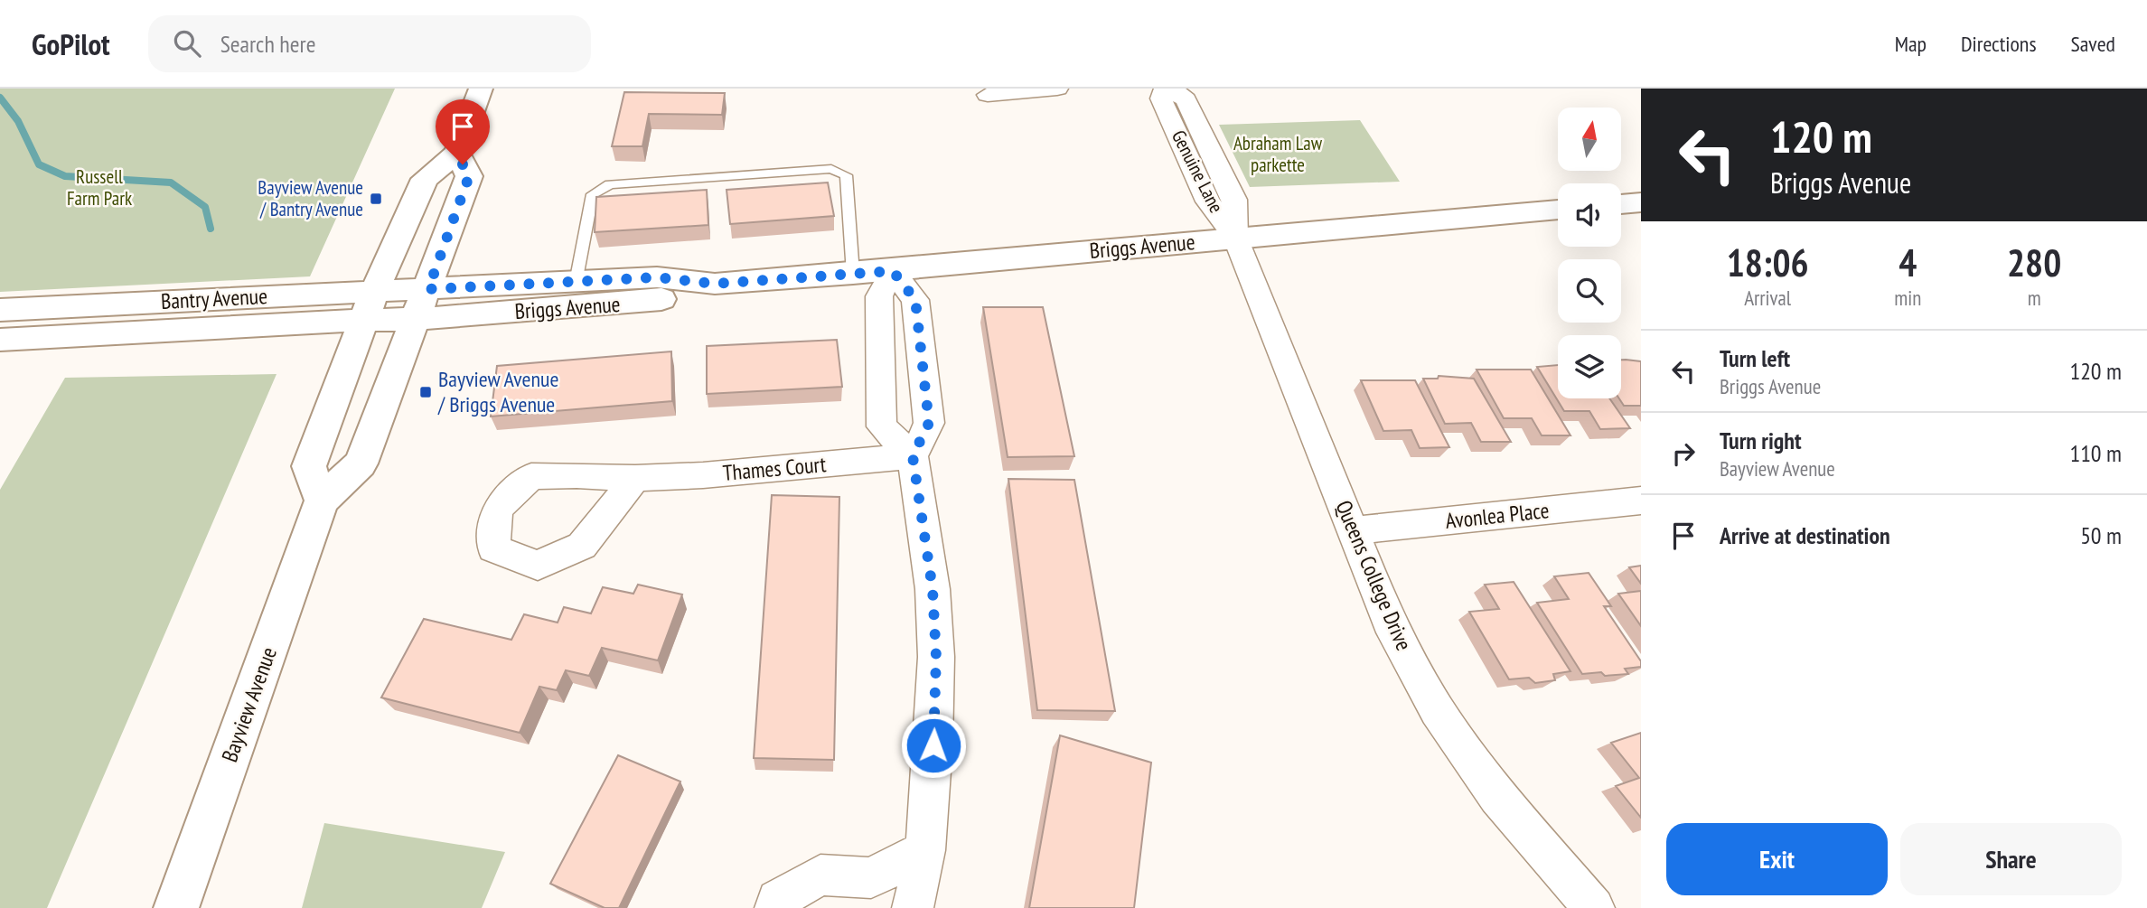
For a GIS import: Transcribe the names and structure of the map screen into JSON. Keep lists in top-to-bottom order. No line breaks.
{"streets":{"street":["Genuine Lane","Briggs Avenue","Bantry Avenue","Thames Court","Avonlea Place","Queens College Drive","Bayview Avenue"]},"crossings":[["Genuine Lane","Briggs Avenue"],["Genuine Lane","Queens College Drive"],["Briggs Avenue","Bantry Avenue"],["Briggs Avenue","Queens College Drive"],["Briggs Avenue","Bayview Avenue"],["Bantry Avenue","Bayview Avenue"],["Avonlea Place","Queens College Drive"]],"parks":["Abraham Law parkette","Russell Farm Park"],"places":{"transit":["Bayview Avenue / Bantry Avenue","Bayview Avenue / Briggs Avenue"]},"north":"top","page":{"header":"GoPilot","search":"Search here","nav":["Map","Directions","Saved"],"turn":["120 m","Briggs Avenue"],"eta":["18:06","Arrival","4","min","280","m"],"list":[{"name":"Turn left","note":"Briggs Avenue","value":"120 m"},{"name":"Turn right","note":"Bayview Avenue","value":"110 m"},{"name":"Arrive at destination","value":"50 m"}],"buttons":["Exit","Share"]}}
